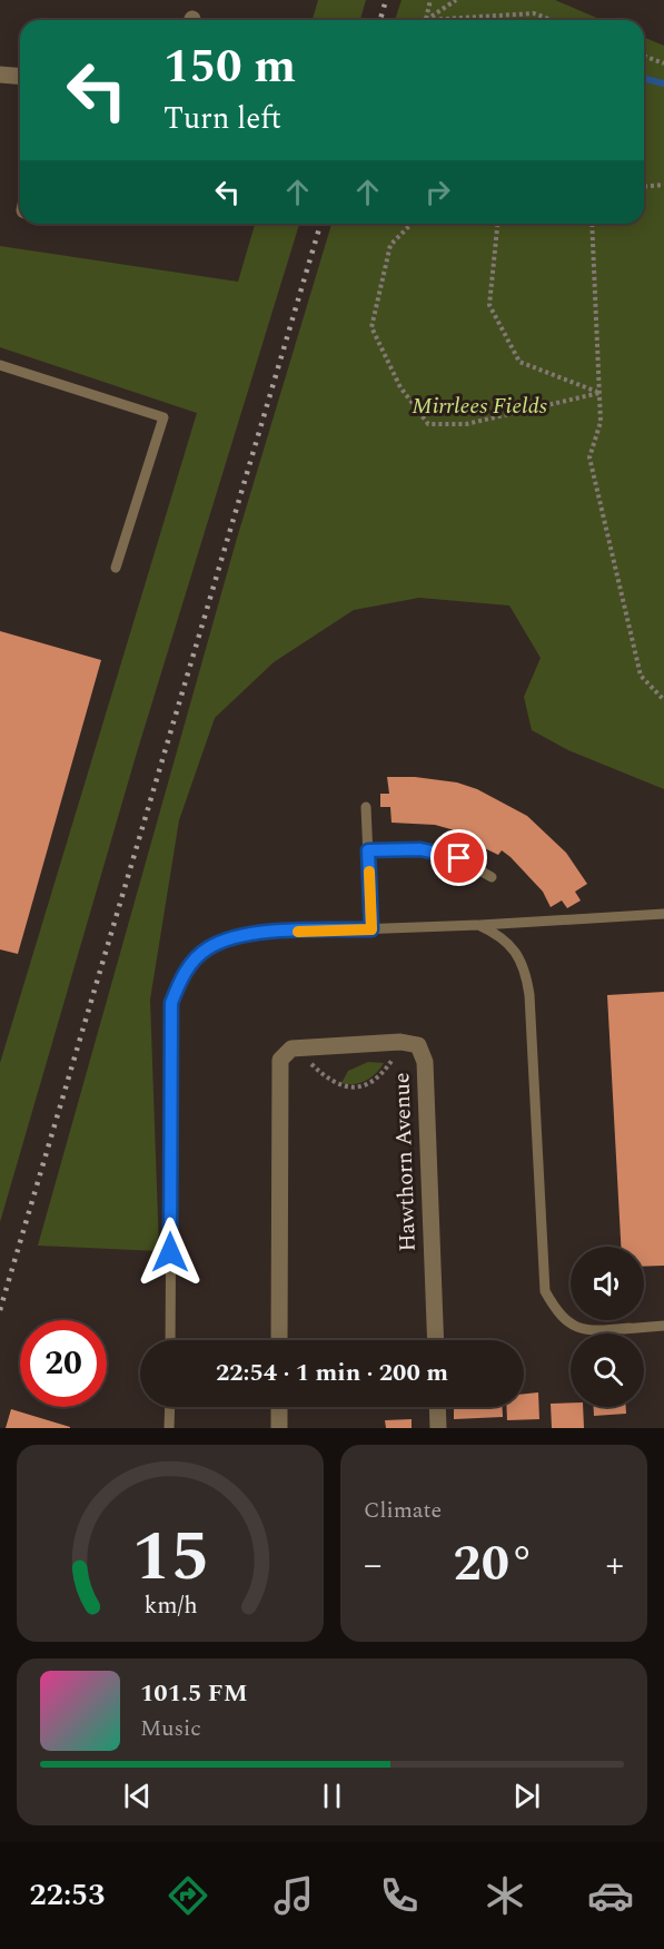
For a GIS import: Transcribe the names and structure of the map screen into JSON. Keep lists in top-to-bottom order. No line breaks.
{"streets":{"street":["Hawthorn Avenue"]},"parks":["Mirrlees Fields"],"page":{"turn":["150 m","Turn left"],"limit":"20","trip":"22:54 · 1 min · 200 m","tile":"Climate","heat":["−","20°","+"],"song":["101.5 FM","Music"],"tabs":"22:53","gauge":["15","km/h"]}}
